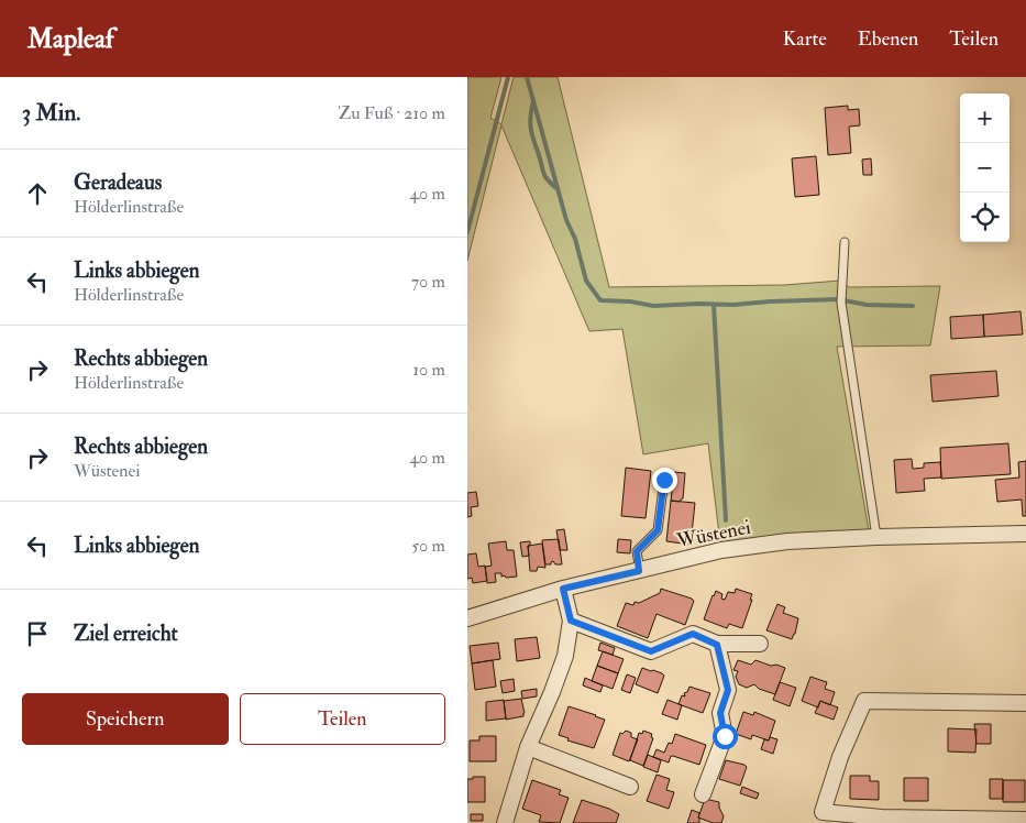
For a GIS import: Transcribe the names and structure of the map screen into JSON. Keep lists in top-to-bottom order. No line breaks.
{"streets":{"street":["Wüstenei"]},"page":{"header":"Mapleaf","nav":["Karte","Ebenen","Teilen"],"heading":["3 Min.","Zu Fuß · 210 m"],"map_buttons":["+","−"],"list":[["Geradeaus","Hölderlinstraße","40 m"],["Links abbiegen","Hölderlinstraße","70 m"],["Rechts abbiegen","Hölderlinstraße","10 m"],["Rechts abbiegen","Wüstenei","40 m"],["Links abbiegen","50 m"],"Ziel erreicht"],"buttons":["Speichern","Teilen"]}}
